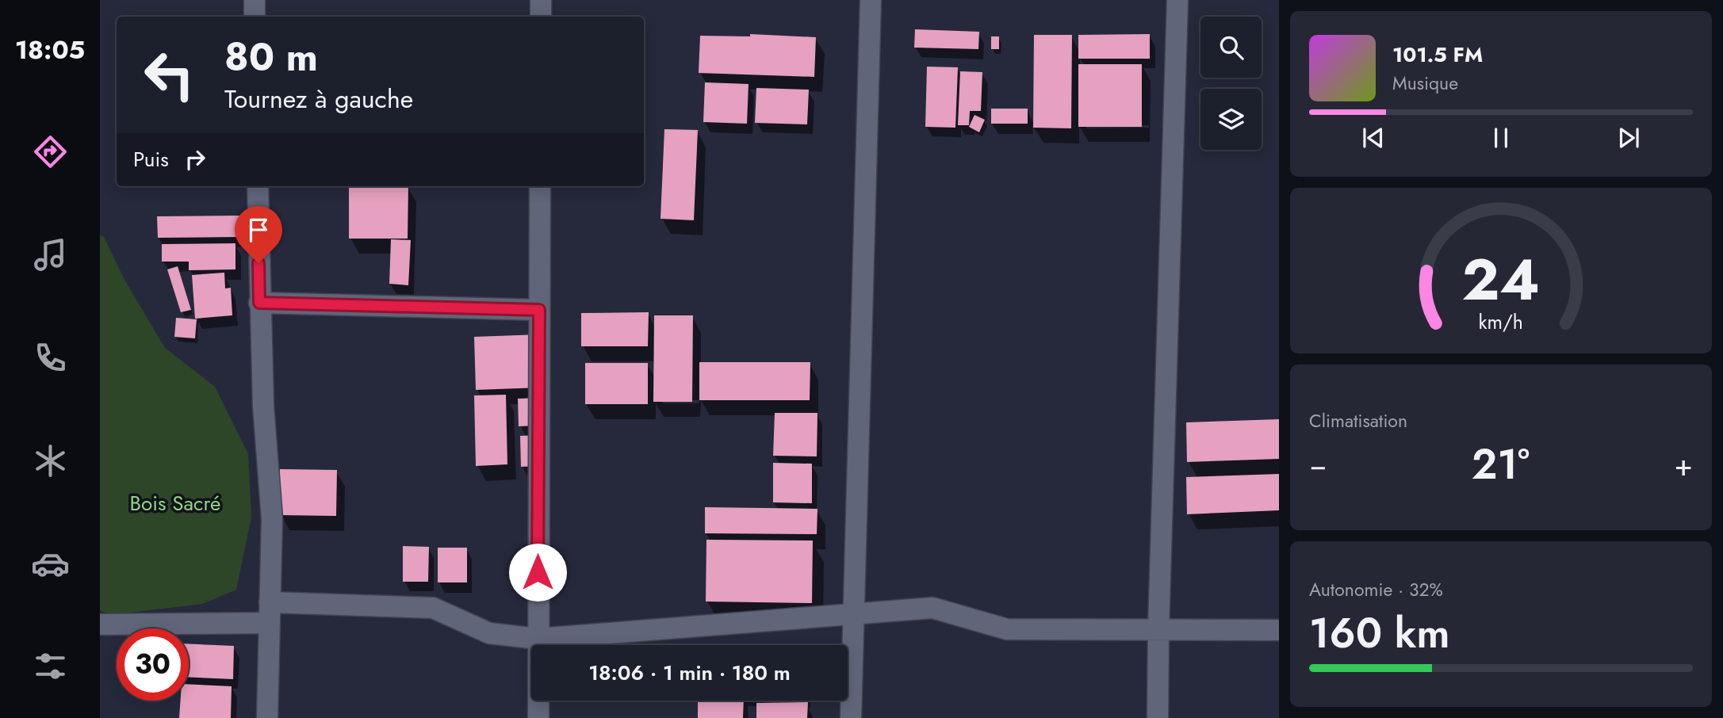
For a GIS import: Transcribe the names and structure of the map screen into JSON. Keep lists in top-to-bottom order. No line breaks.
{"parks":["Bois Sacré"],"page":{"tabs":"18:05","turn":["80 m","Tournez à gauche"],"song":["101.5 FM","Musique"],"then":"Puis","tile":["Climatisation",["Autonomie · 32%","160 km"]],"heat":["−","21°","+"],"limit":"30","trip":"18:06 · 1 min · 180 m","gauge":["24","km/h"]}}
